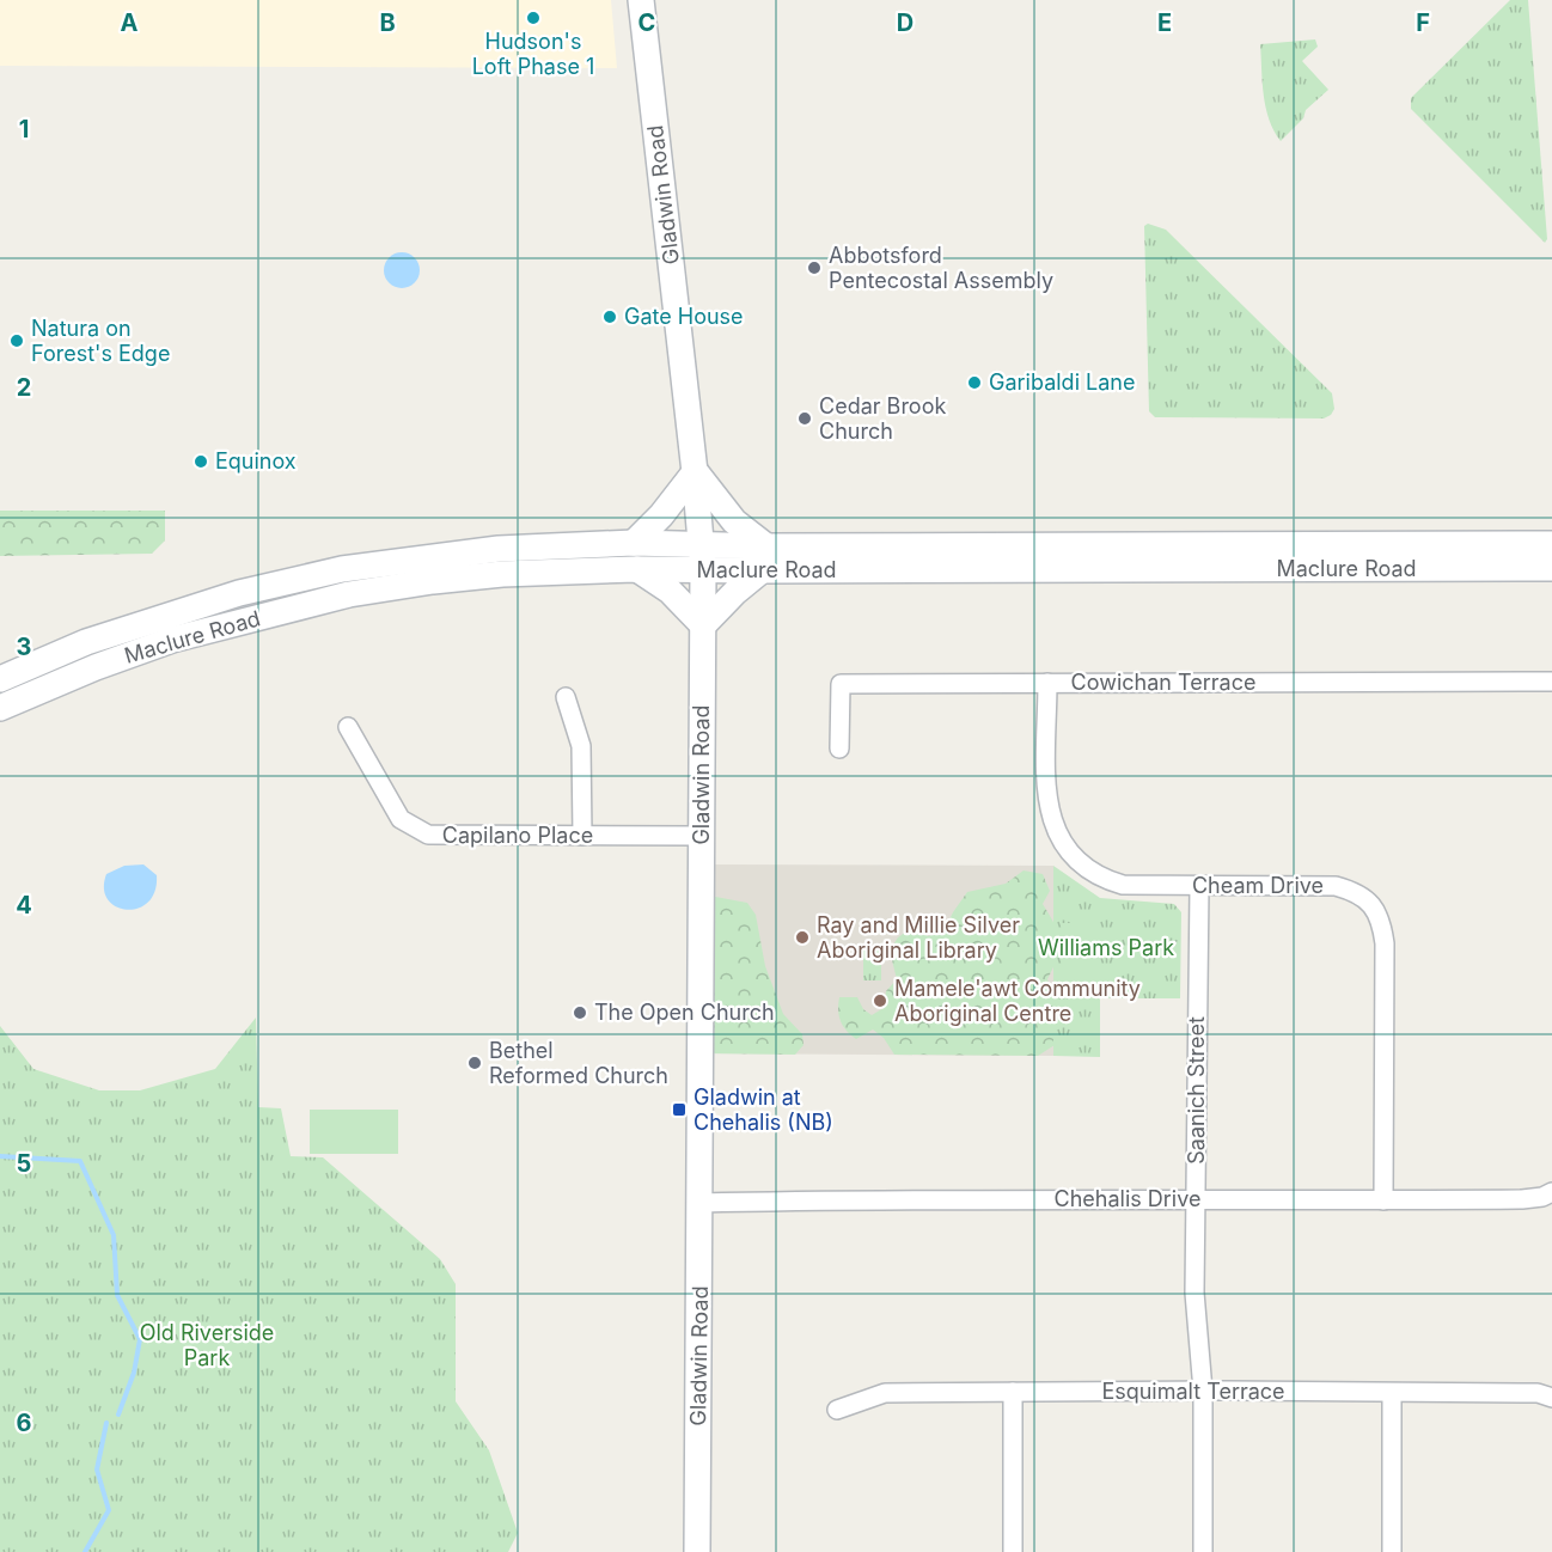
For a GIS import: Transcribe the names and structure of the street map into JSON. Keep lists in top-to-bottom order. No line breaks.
{"streets":{"main road":["Gladwin Road","Maclure Road"],"street":["Cowichan Terrace","Capilano Place","Cheam Drive","Saanich Street","Chehalis Drive","Esquimalt Terrace"]},"crossings":[["Gladwin Road","Maclure Road"],["Gladwin Road","Capilano Place"],["Gladwin Road","Chehalis Drive"],["Cowichan Terrace","Cheam Drive"],["Cheam Drive","Saanich Street"],["Cheam Drive","Chehalis Drive"],["Saanich Street","Chehalis Drive"],["Saanich Street","Esquimalt Terrace"]],"parks":["Williams Park","Old Riverside Park"],"places":{"other":["Hudson's Loft Phase 1","Abbotsford Pentecostal Assembly","Gate House","Natura on Forest's Edge","Garibaldi Lane","Cedar Brook Church","Equinox","Ray and Millie Silver Aboriginal Library","Mamele'awt Community Aboriginal Centre","The Open Church","Bethel Reformed Church"],"transit":["Gladwin at Chehalis (NB)"]},"grid":{"columns":["A","B","C","D","E","F"],"rows":["1","2","3","4","5","6"]}}
